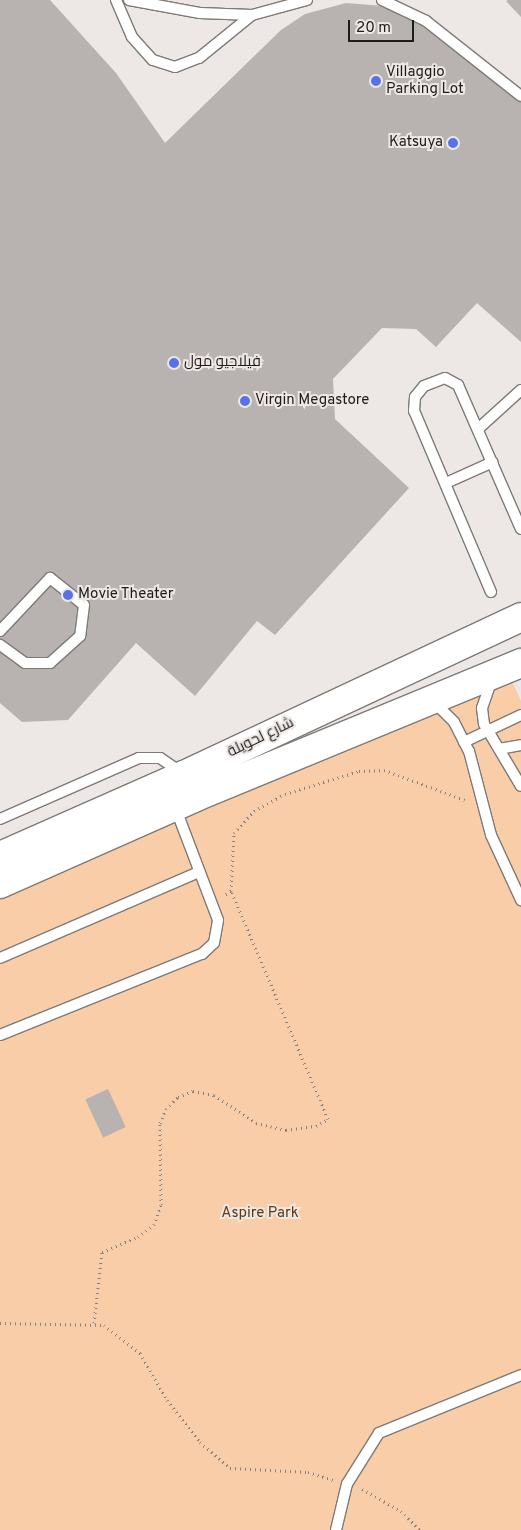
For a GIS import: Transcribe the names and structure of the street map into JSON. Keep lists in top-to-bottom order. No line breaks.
{"streets":{"street":["شارع لحويلة"]},"parks":["Aspire Park"],"places":["Villaggio Parking Lot","Katsuya","فيلاجيو مول","Virgin Megastore","Movie Theater"],"scale_bar":"20 m"}
